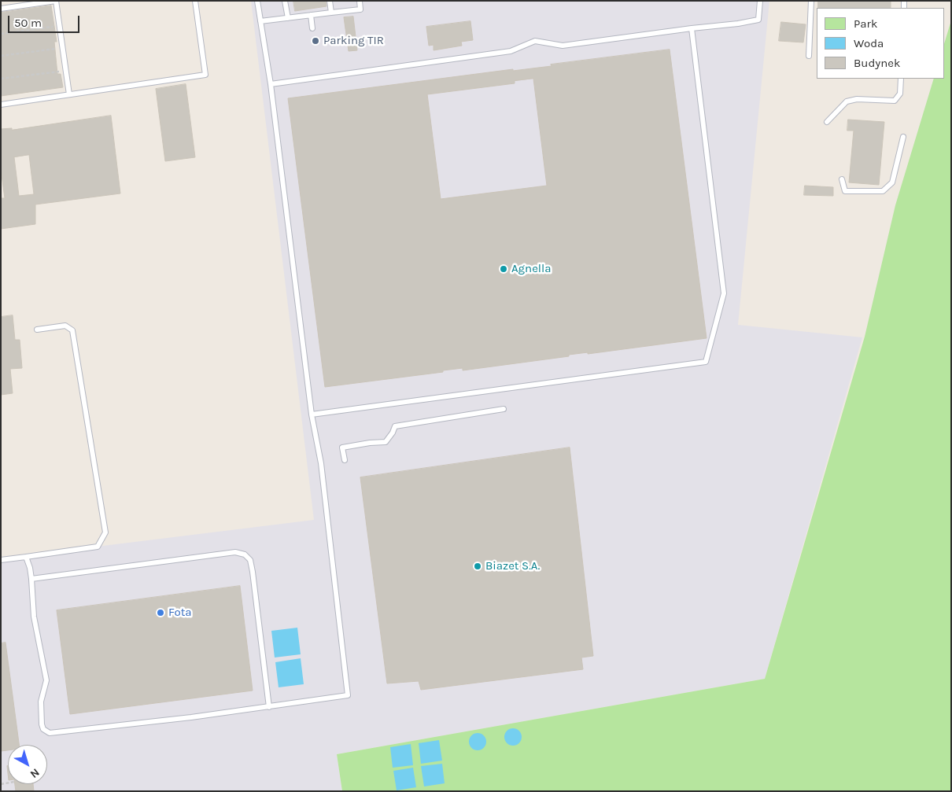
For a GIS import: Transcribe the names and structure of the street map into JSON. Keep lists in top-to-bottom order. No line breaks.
{"places":["Parking TIR","Agnella","Biazet S.A.","Fota"],"legend":["Park","Woda","Budynek"],"scale_bar":"50 m","north":"bottom right"}
